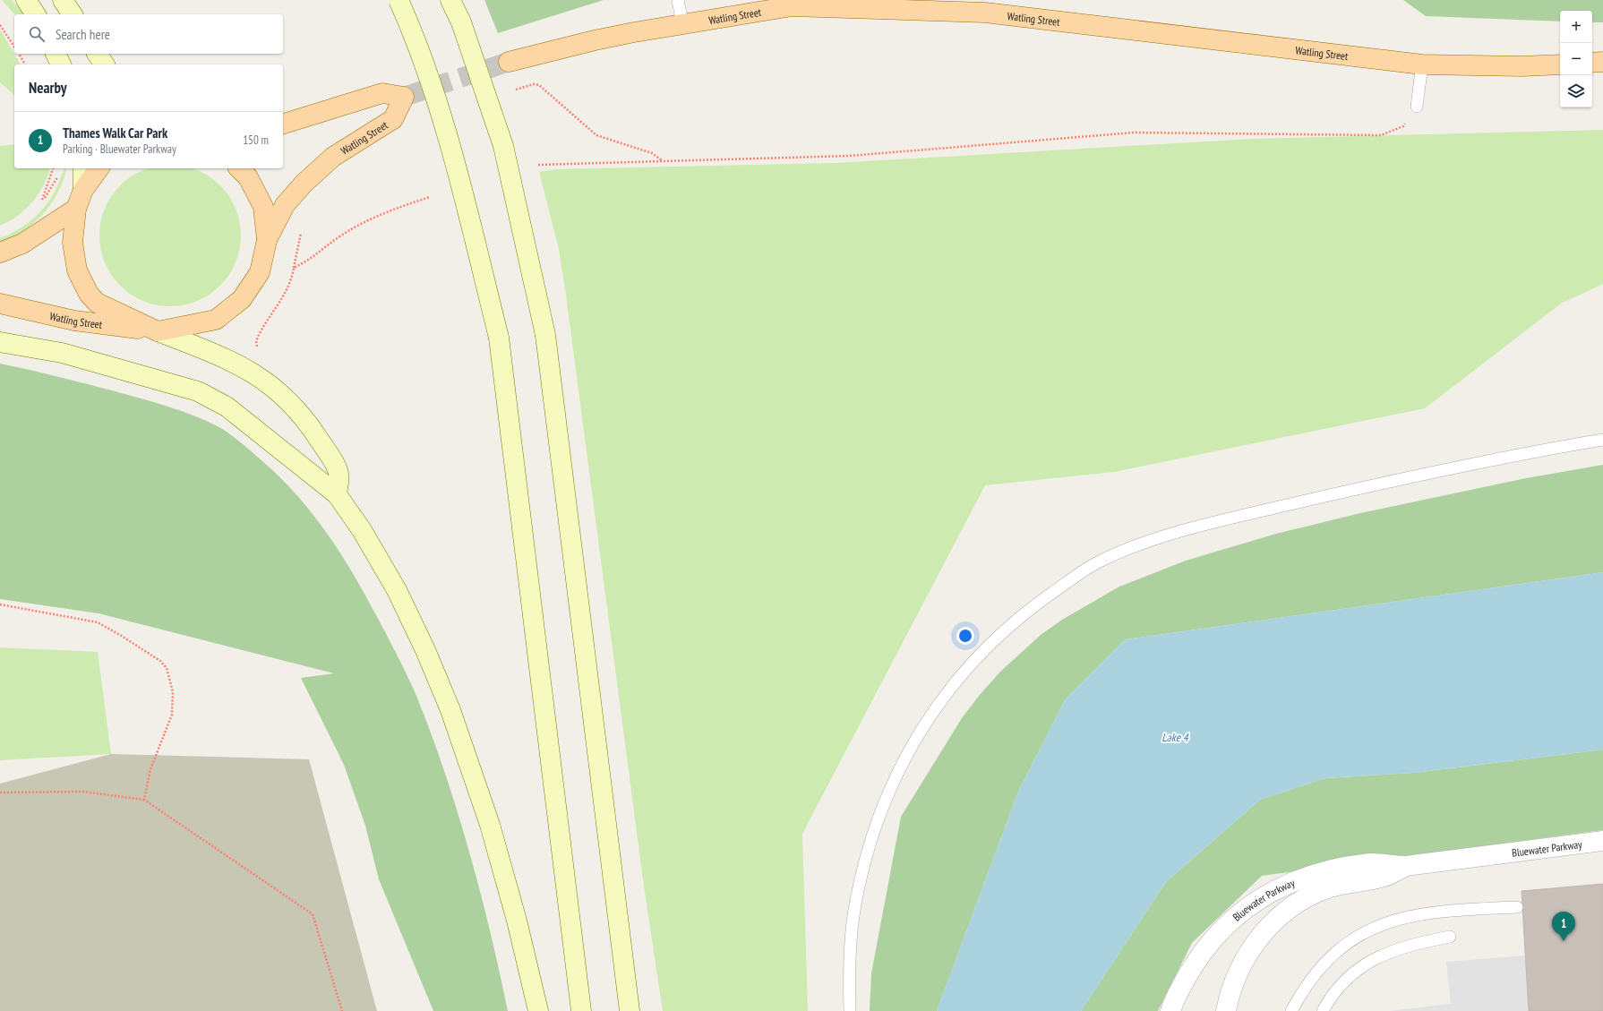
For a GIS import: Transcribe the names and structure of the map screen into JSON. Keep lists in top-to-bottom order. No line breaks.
{"streets":{"main road":["Watling Street"],"street":["Bluewater Parkway"]},"water":["Lake 4"],"page":{"map_buttons":["+","−"],"search":"Search here","heading":"Nearby","list":[{"mark":"1","name":"Thames Walk Car Park","note":"Parking · Bluewater Parkway","value":"150 m"}],"pins":"1"}}
